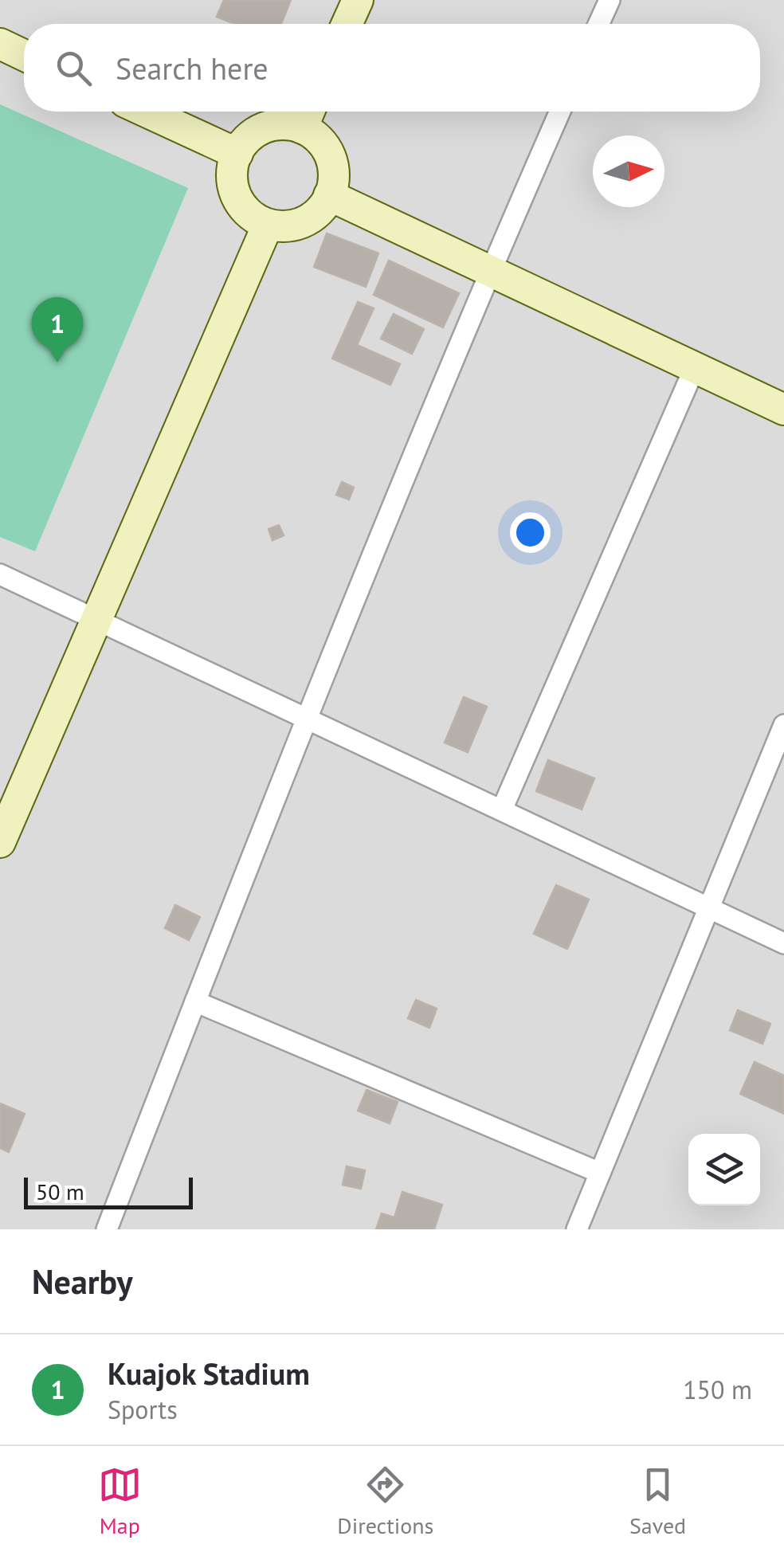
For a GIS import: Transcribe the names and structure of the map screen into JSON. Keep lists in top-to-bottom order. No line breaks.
{"scale_bar":"50 m","north":"right","page":{"search":"Search here","pins":"1","scale":"50 m","heading":"Nearby","list":[{"mark":"1","name":"Kuajok Stadium","note":"Sports","value":"150 m"}],"nav":["Map","Directions","Saved"]}}
